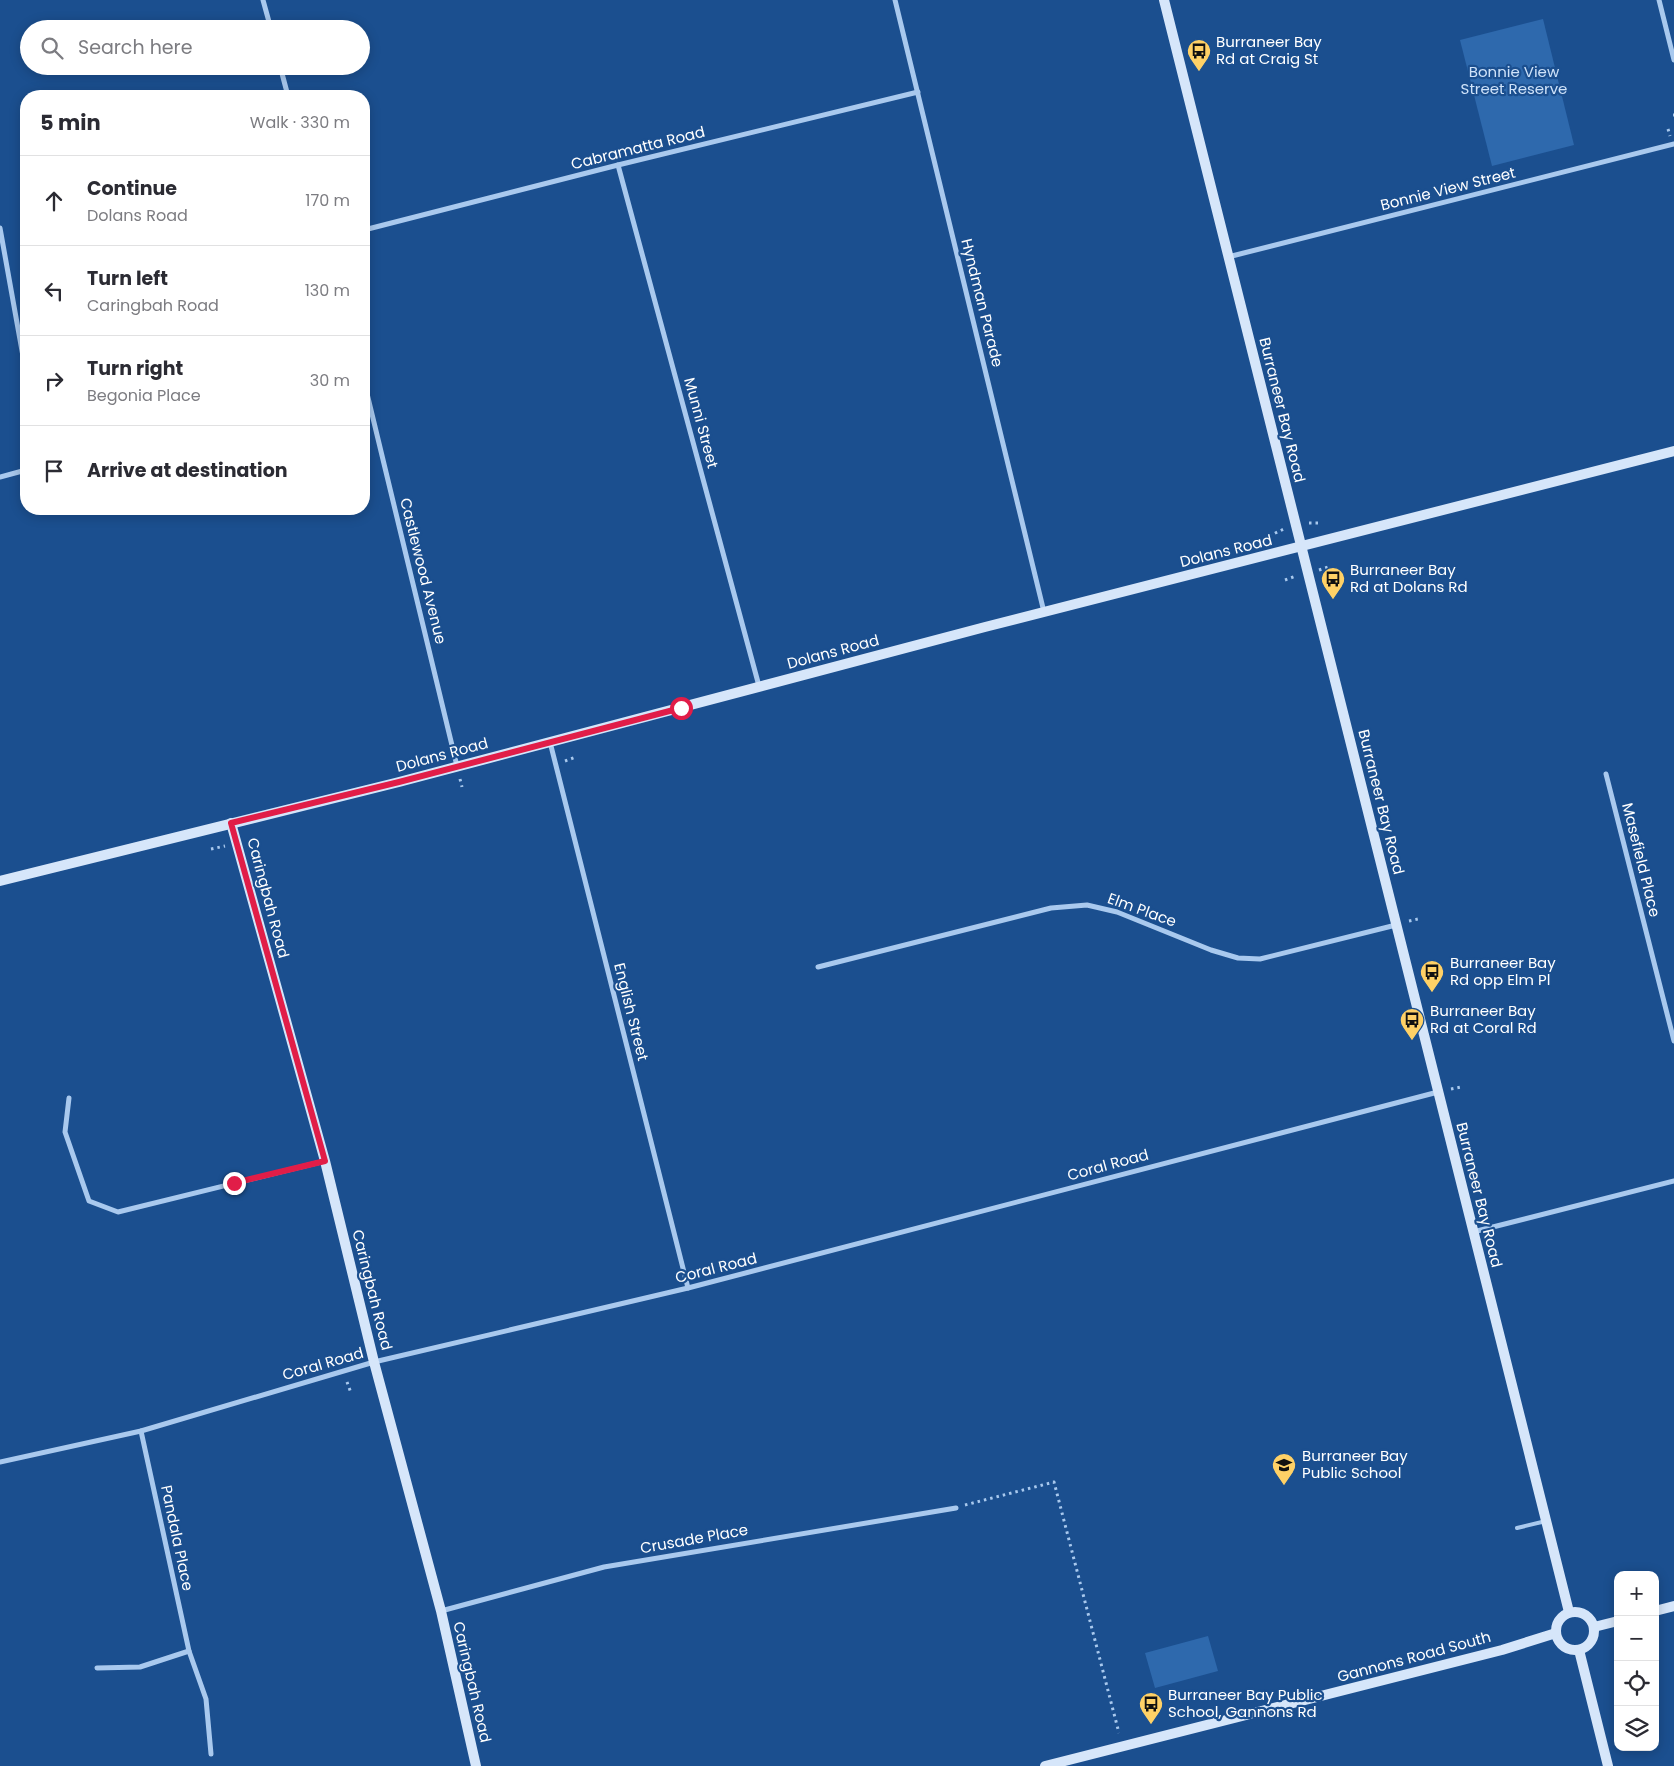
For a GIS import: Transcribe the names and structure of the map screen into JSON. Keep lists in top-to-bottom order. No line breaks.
{"streets":{"street":["Cabramatta Road","Bonnie View Street","Hyndman Parade","Burraneer Bay Road","Munni Street","Dolans Road","Castlewood Avenue","Masefield Place","Caringbah Road","Elm Place","English Street","Coral Road","Pandala Place","Crusade Place","Gannons Road South"]},"crossings":[["Cabramatta Road","Hyndman Parade"],["Cabramatta Road","Munni Street"],["Bonnie View Street","Burraneer Bay Road"],["Hyndman Parade","Dolans Road"],["Burraneer Bay Road","Dolans Road"],["Burraneer Bay Road","Elm Place"],["Burraneer Bay Road","Coral Road"],["Burraneer Bay Road","Gannons Road South"],["Munni Street","Dolans Road"],["Dolans Road","Castlewood Avenue"],["Dolans Road","Caringbah Road"],["Dolans Road","English Street"],["Caringbah Road","Coral Road"],["Caringbah Road","Crusade Place"],["English Street","Coral Road"],["Coral Road","Pandala Place"]],"parks":["Bonnie View Street Reserve"],"places":{"bus stop":["Burraneer Bay Rd at Craig St","Burraneer Bay Rd at Dolans Rd","Burraneer Bay Rd opp Elm Pl","Burraneer Bay Rd at Coral Rd","Burraneer Bay Public School, Gannons Rd"],"school or university":["Burraneer Bay Public School"]},"page":{"search":"Search here","heading":["5 min","Walk · 330 m"],"list":[["Continue","Dolans Road","170 m"],["Turn left","Caringbah Road","130 m"],["Turn right","Begonia Place","30 m"],"Arrive at destination"],"map_buttons":["+","−"]}}
